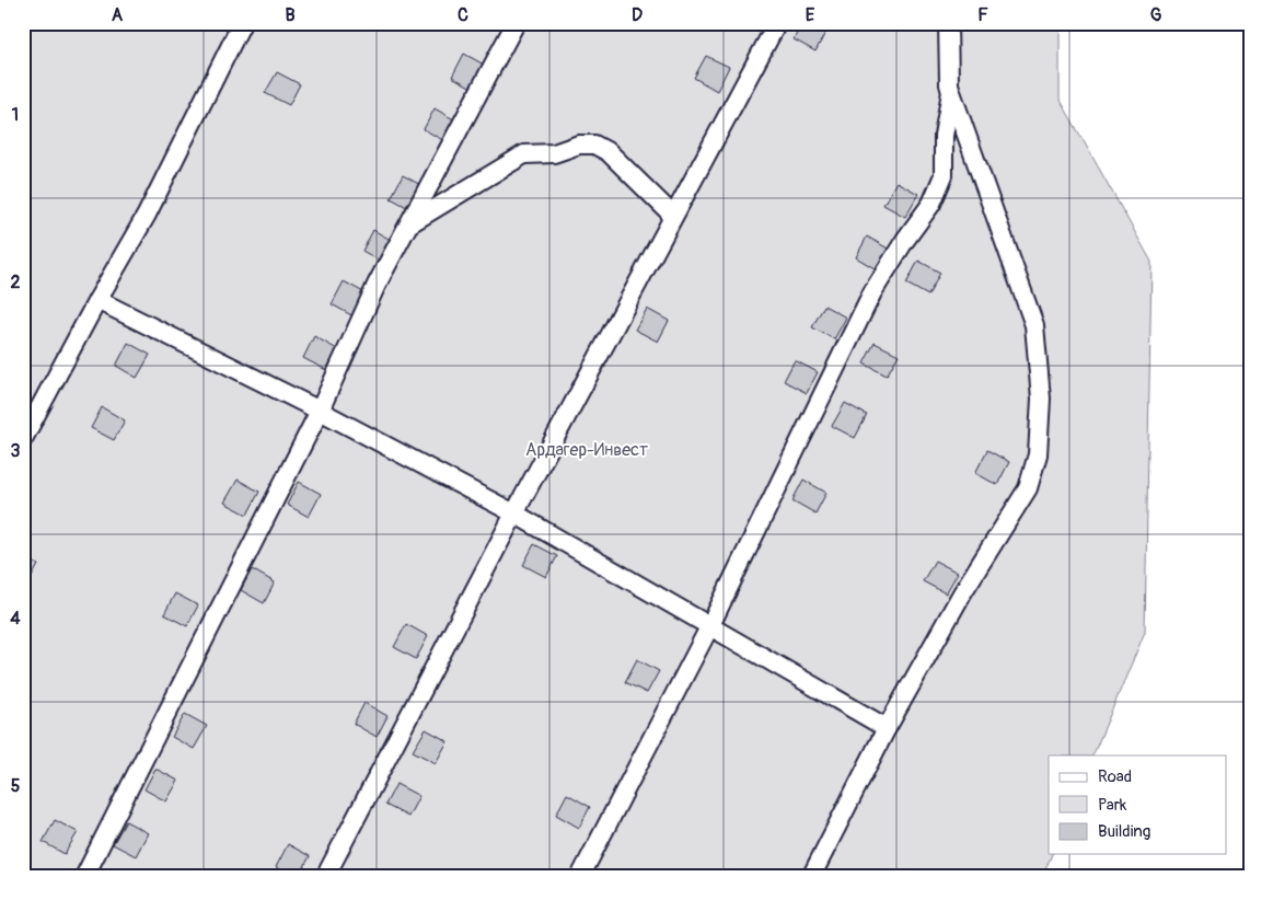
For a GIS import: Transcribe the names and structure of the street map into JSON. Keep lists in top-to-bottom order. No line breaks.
{"parks":["Ардагер-Инвест"],"legend":["Road","Park","Building"],"grid":{"columns":["A","B","C","D","E","F","G"],"rows":["1","2","3","4","5"]}}
